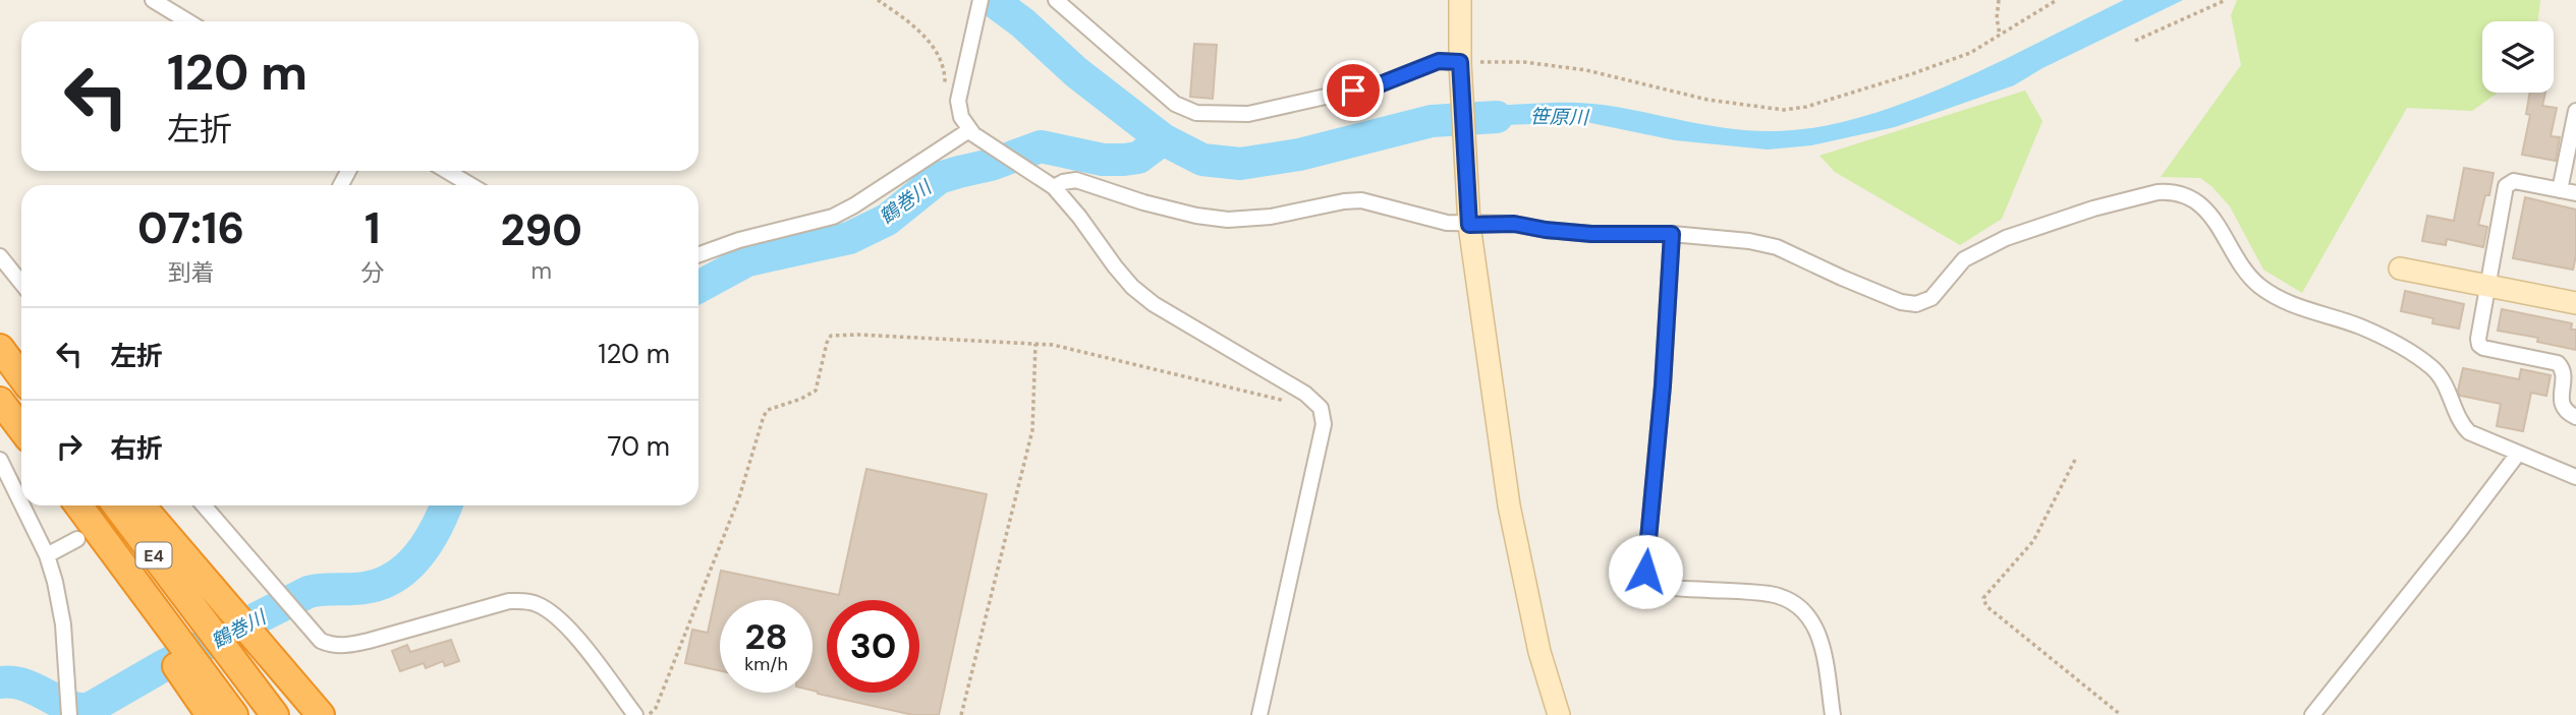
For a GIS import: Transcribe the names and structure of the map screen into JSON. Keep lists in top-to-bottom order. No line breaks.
{"streets":{"highway":["E4"]},"water":["笹原川","鶴巻川"],"page":{"turn":["120 m","左折"],"eta":["07:16","到着","1","分","290","m"],"list":[{"name":"左折","value":"120 m"},{"name":"右折","value":"70 m"}],"speed":"28 km/h","limit":"30"}}
